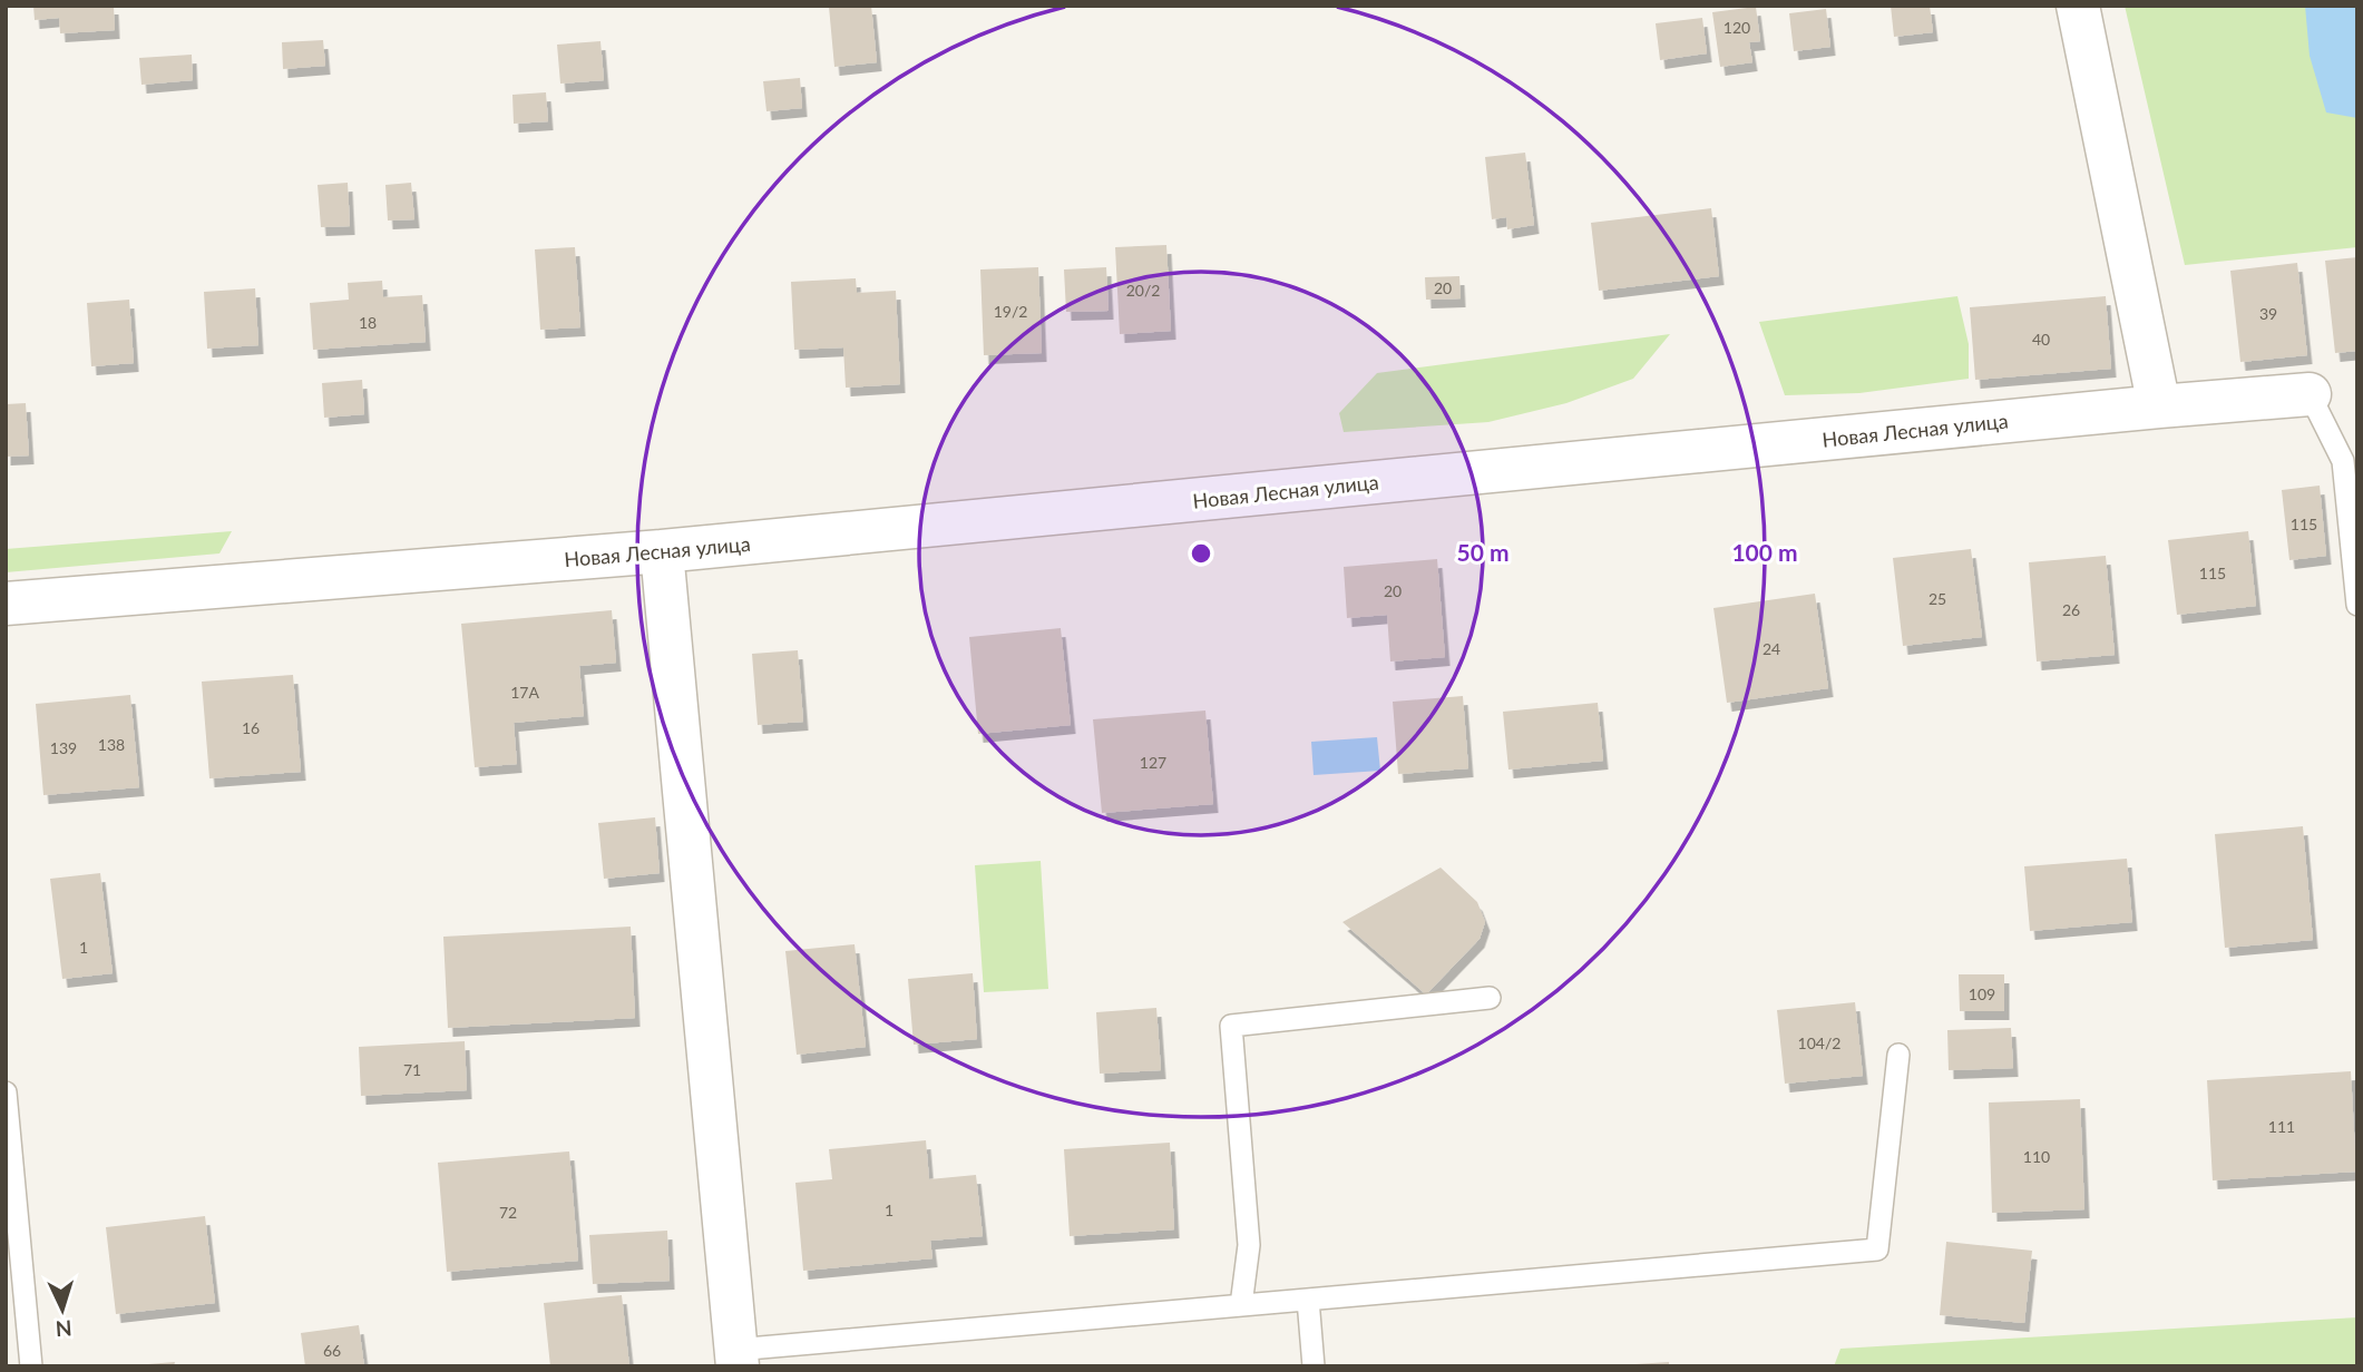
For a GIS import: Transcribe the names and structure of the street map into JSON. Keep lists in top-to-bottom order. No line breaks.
{"streets":{"street":["Новая Лесная улица"]},"house_numbers":["120","20","20/2","19/2","39","18","40","115","115","20","25","26","24","17А","16","138","139","127","1","109","104/2","71","111","110","1","72","66"],"north":"bottom","rings":["50 m","100 m"]}
